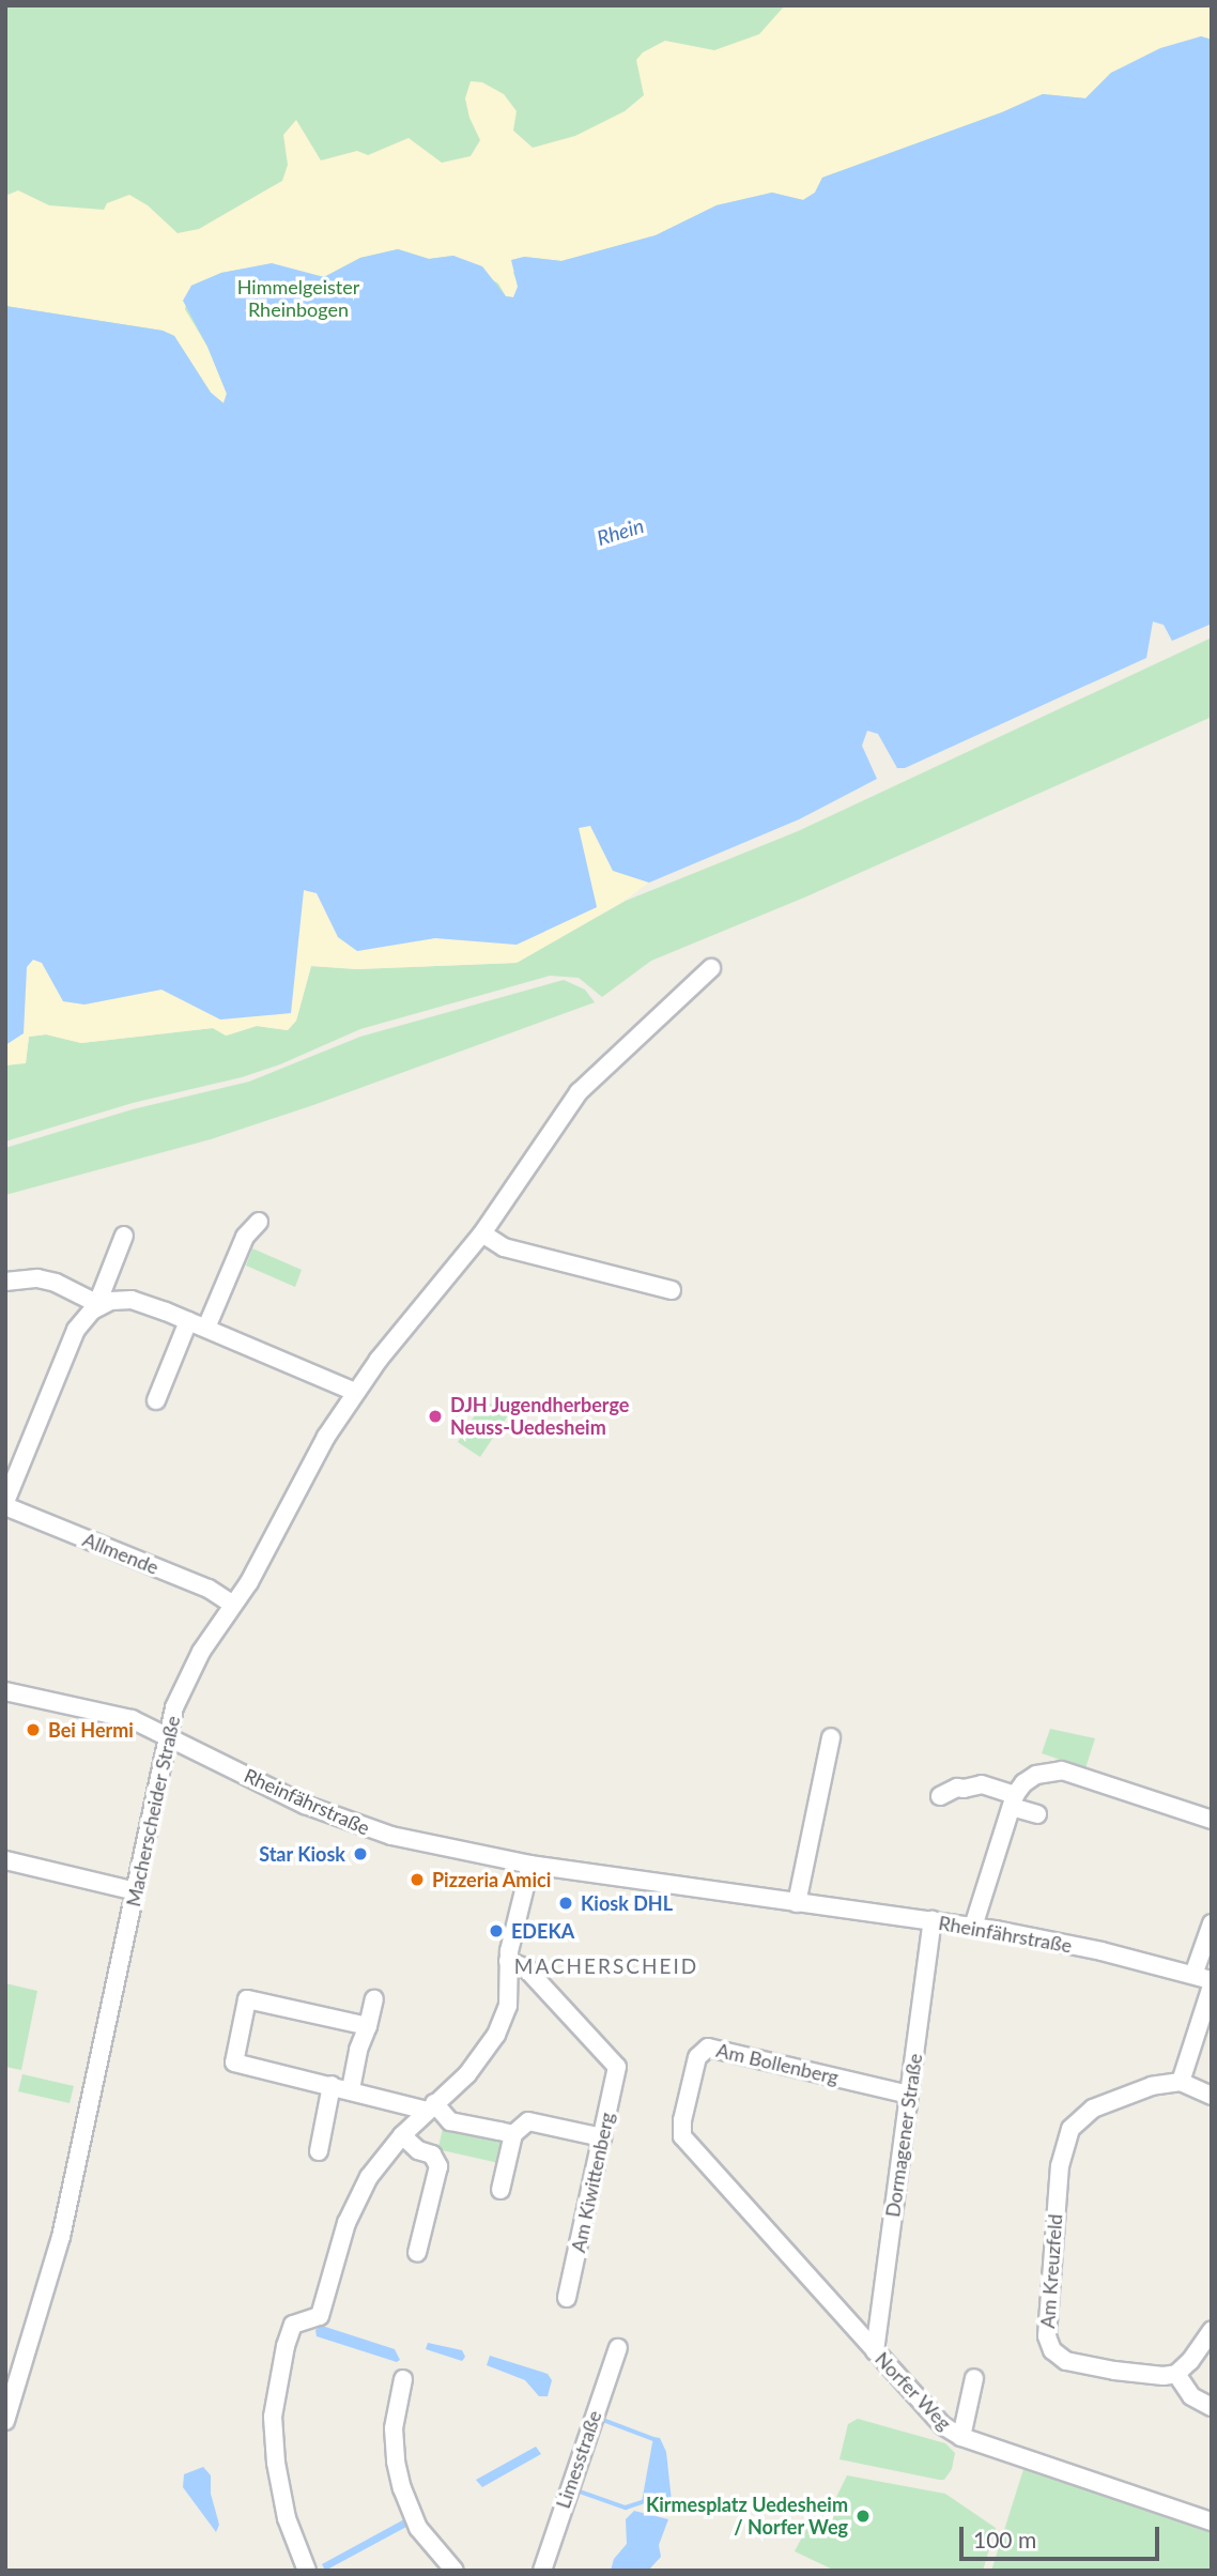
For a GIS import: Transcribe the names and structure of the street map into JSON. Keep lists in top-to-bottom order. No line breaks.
{"streets":{"street":["Allmende","Rheinfährstraße","Macherscheider Straße","Am Bollenberg","Dormagener Straße","Am Kiwittenberg","Am Kreuzfeld","Norfer Weg","Limesstraße"]},"crossings":[["Allmende","Macherscheider Straße"],["Rheinfährstraße","Macherscheider Straße"],["Rheinfährstraße","Dormagener Straße"],["Am Bollenberg","Dormagener Straße"],["Am Bollenberg","Norfer Weg"],["Dormagener Straße","Norfer Weg"]],"districts":["MACHERSCHEID"],"water":["Rhein"],"parks":["Himmelgeister Rheinbogen"],"places":["DJH Jugendherberge Neuss-Uedesheim","Bei Hermi","Star Kiosk","Pizzeria Amici","Kiosk DHL","EDEKA","Kirmesplatz Uedesheim / Norfer Weg"],"scale_bar":"100 m"}
